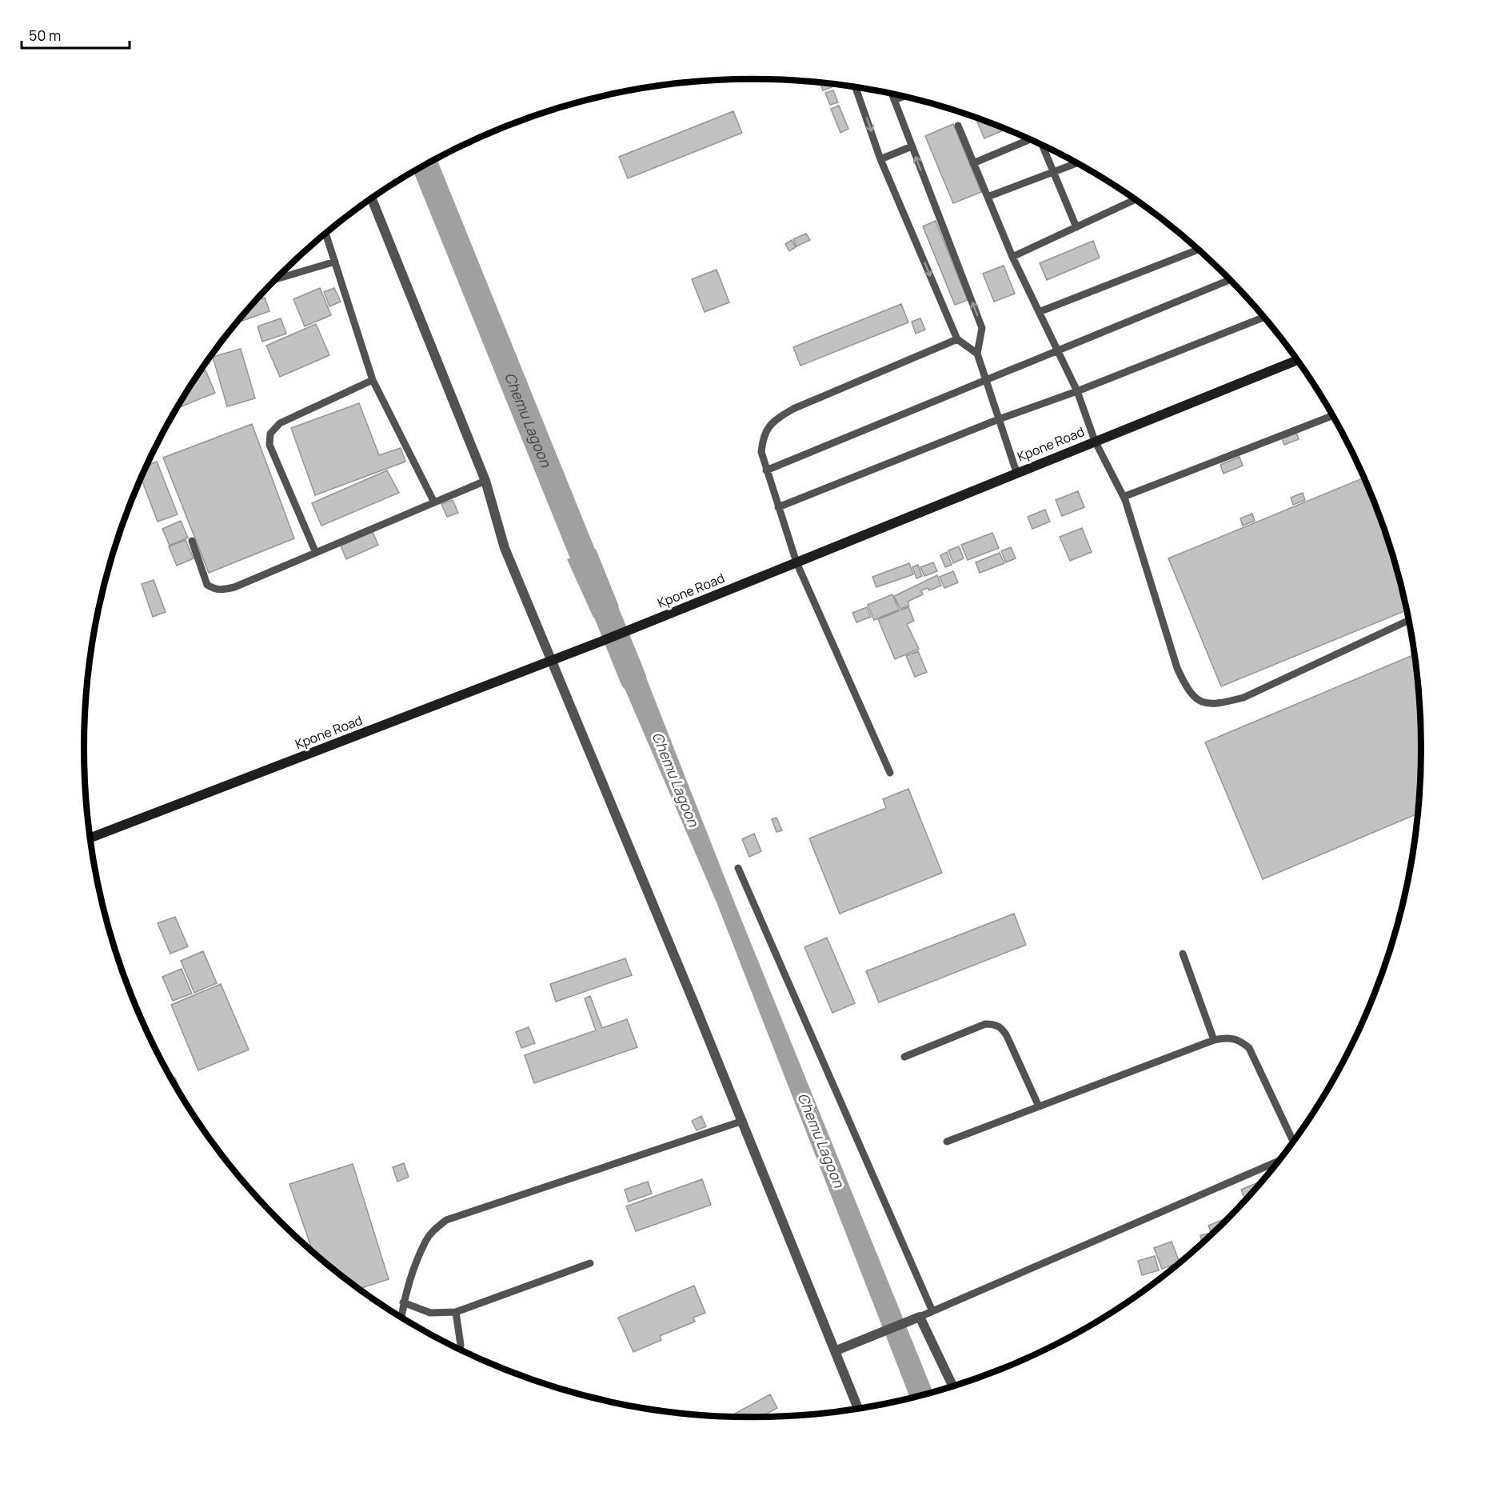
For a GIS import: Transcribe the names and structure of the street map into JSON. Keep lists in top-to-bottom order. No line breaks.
{"streets":{"main road":["Kpone Road"]},"water":["Chemu Lagoon"],"scale_bar":"50 m"}
